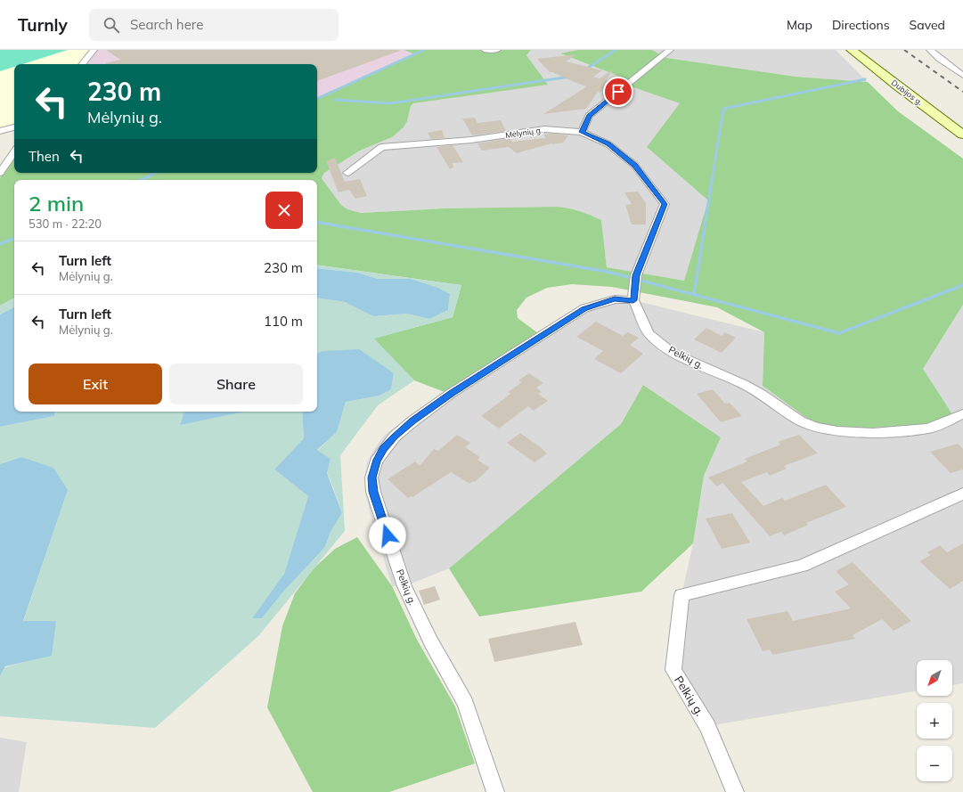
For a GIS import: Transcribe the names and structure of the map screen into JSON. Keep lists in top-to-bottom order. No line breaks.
{"streets":{"main road":["Dubijos g."],"street":["Mėlynių g.","Pelkių g."]},"crossings":[["Mėlynių g.","Pelkių g."]],"north":"bottom left","page":{"header":"Turnly","search":"Search here","nav":["Map","Directions","Saved"],"turn":["230 m","Mėlynių g."],"then":"Then","heading":["2 min","530 m · 22:20"],"list":[{"name":"Turn left","note":"Mėlynių g.","value":"230 m"},{"name":"Turn left","note":"Mėlynių g.","value":"110 m"}],"buttons":["Exit","Share"],"map_buttons":["+","−"]}}
